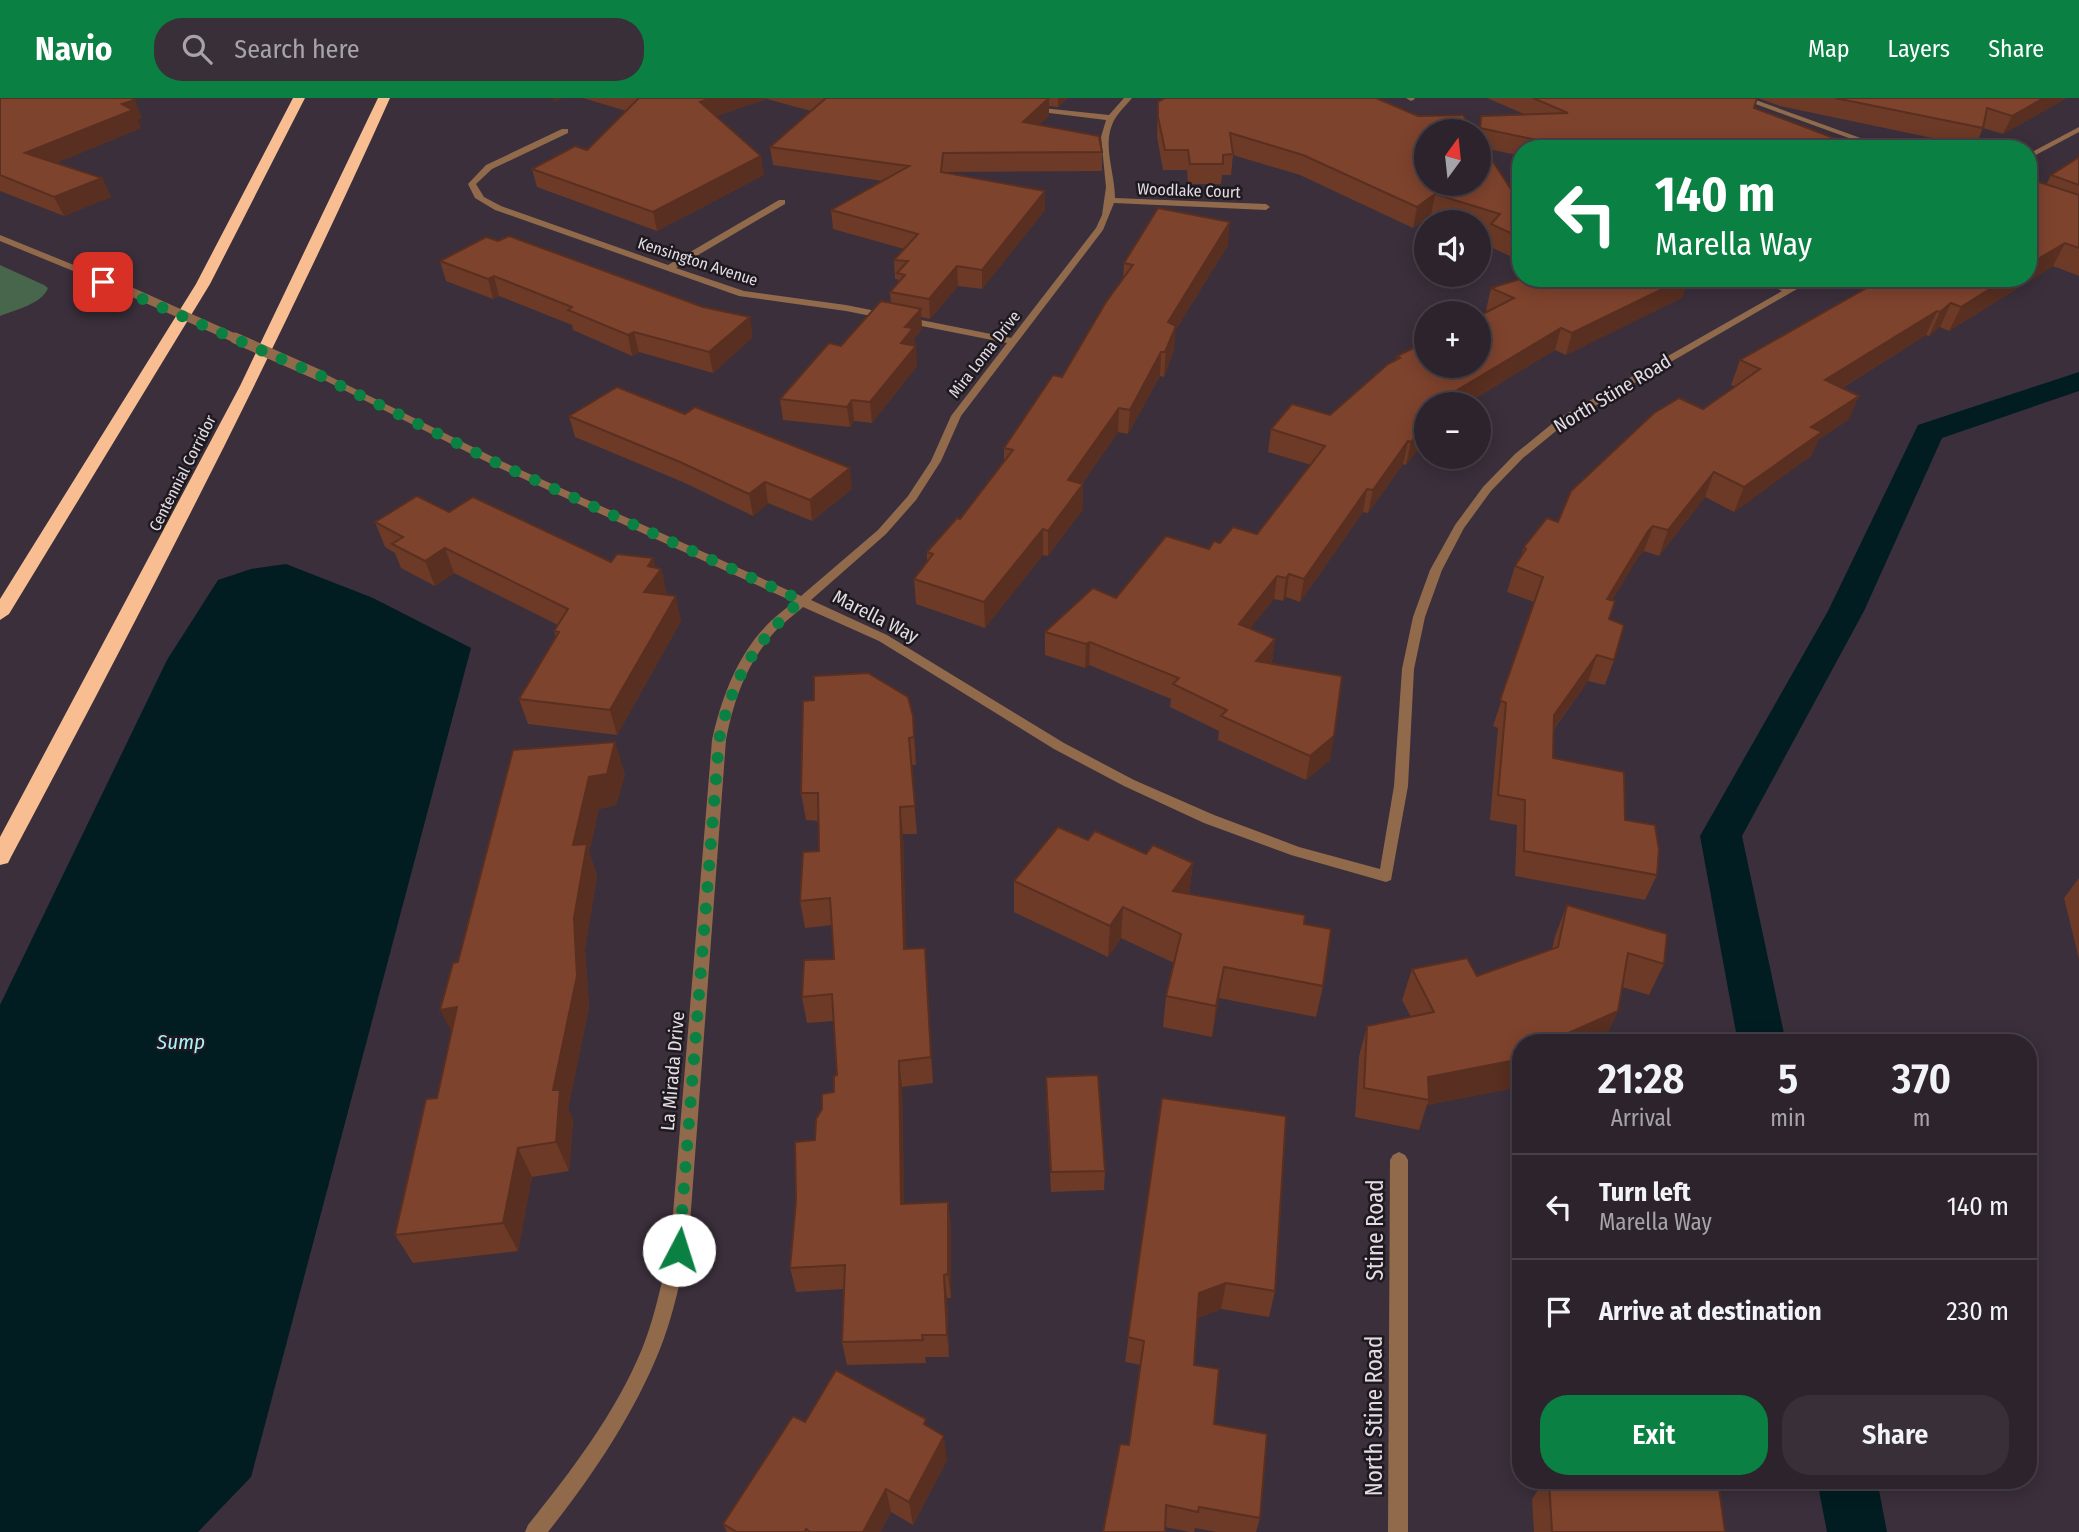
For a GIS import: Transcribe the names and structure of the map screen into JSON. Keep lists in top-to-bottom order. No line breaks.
{"streets":{"highway":["Centennial Corridor"],"street":["Woodlake Court","Kensington Avenue","Mira Loma Drive","North Stine Road","Marella Way","La Mirada Drive","Stine Road"]},"crossings":[["Woodlake Court","Mira Loma Drive"],["Kensington Avenue","Mira Loma Drive"],["Mira Loma Drive","Marella Way"],["Mira Loma Drive","La Mirada Drive"],["North Stine Road","Marella Way"],["North Stine Road","Stine Road"],["Marella Way","La Mirada Drive"]],"water":["Sump"],"north":"top","page":{"header":"Navio","search":"Search here","nav":["Map","Layers","Share"],"map_buttons":["+","−"],"turn":["140 m","Marella Way"],"eta":["21:28","Arrival","5","min","370","m"],"list":[{"name":"Turn left","note":"Marella Way","value":"140 m"},{"name":"Arrive at destination","value":"230 m"}],"buttons":["Exit","Share"]}}
